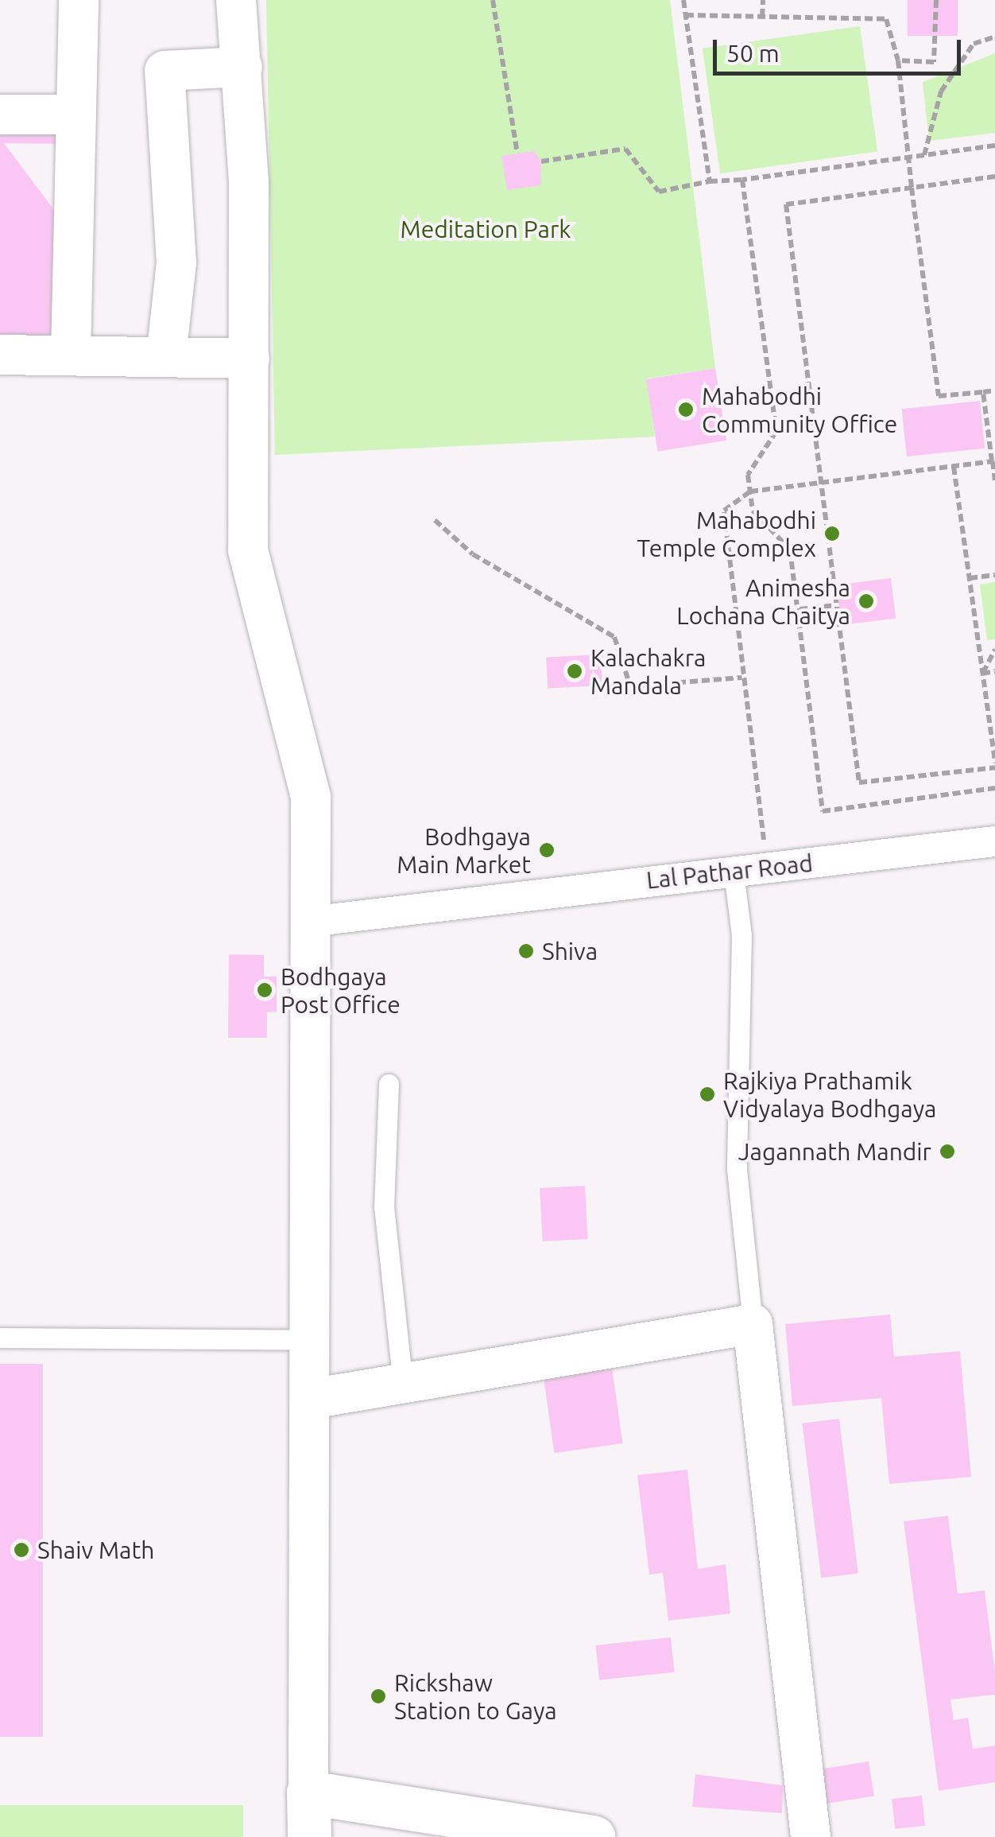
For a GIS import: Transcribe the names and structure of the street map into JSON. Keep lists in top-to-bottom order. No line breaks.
{"streets":{"street":["Lal Pathar Road"]},"parks":["Meditation Park"],"places":["Mahabodhi Community Office","Mahabodhi Temple Complex","Animesha Lochana Chaitya","Kalachakra Mandala","Bodhgaya Main Market","Shiva","Bodhgaya Post Office","Rajkiya Prathamik Vidyalaya Bodhgaya","Jagannath Mandir","Shaiv Math","Rickshaw Station to Gaya"],"scale_bar":"50 m"}
